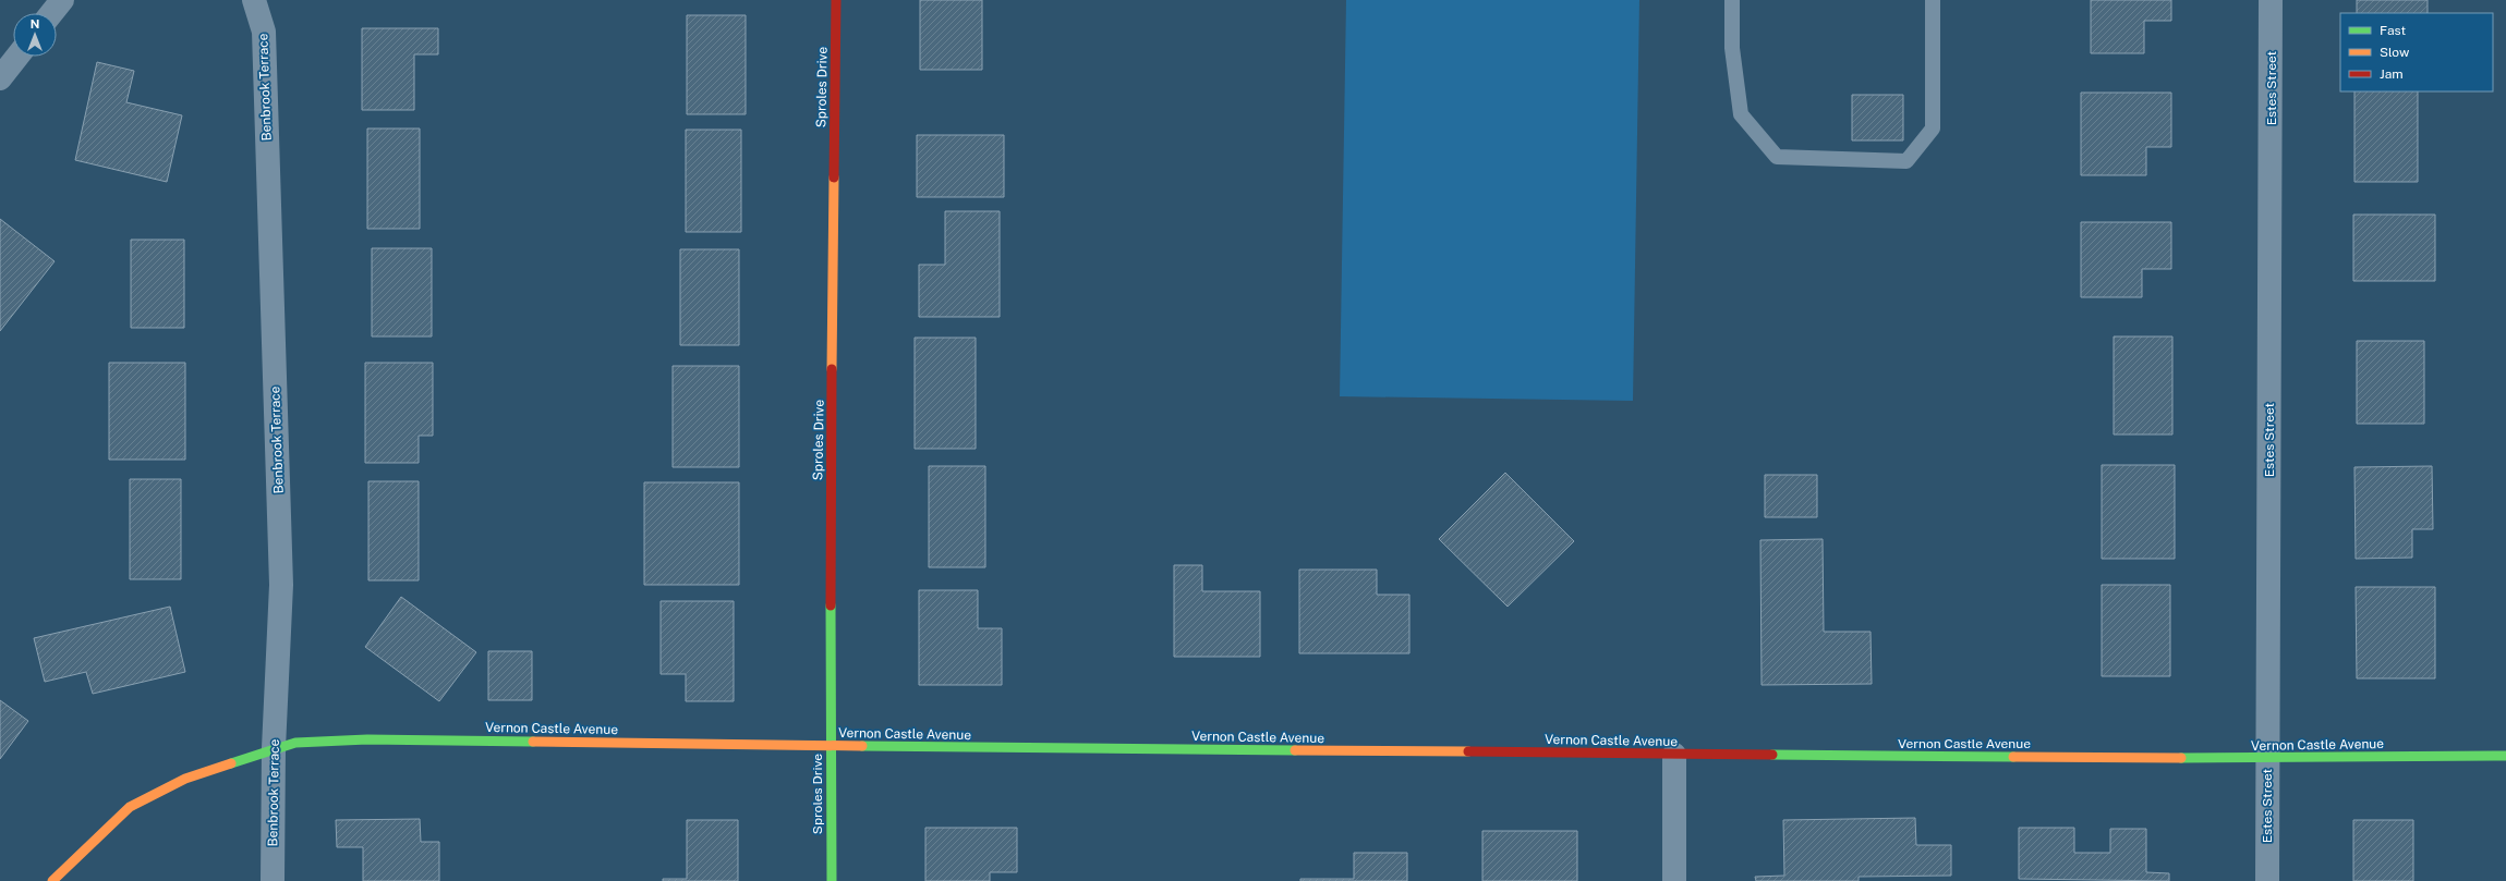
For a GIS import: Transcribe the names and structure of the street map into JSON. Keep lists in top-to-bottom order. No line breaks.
{"streets":{"street":["Benbrook Terrace","Sproles Drive","Estes Street","Vernon Castle Avenue"]},"crossings":[["Benbrook Terrace","Vernon Castle Avenue"],["Sproles Drive","Vernon Castle Avenue"],["Estes Street","Vernon Castle Avenue"]],"legend":["Fast","Slow","Jam"],"north":"top"}
